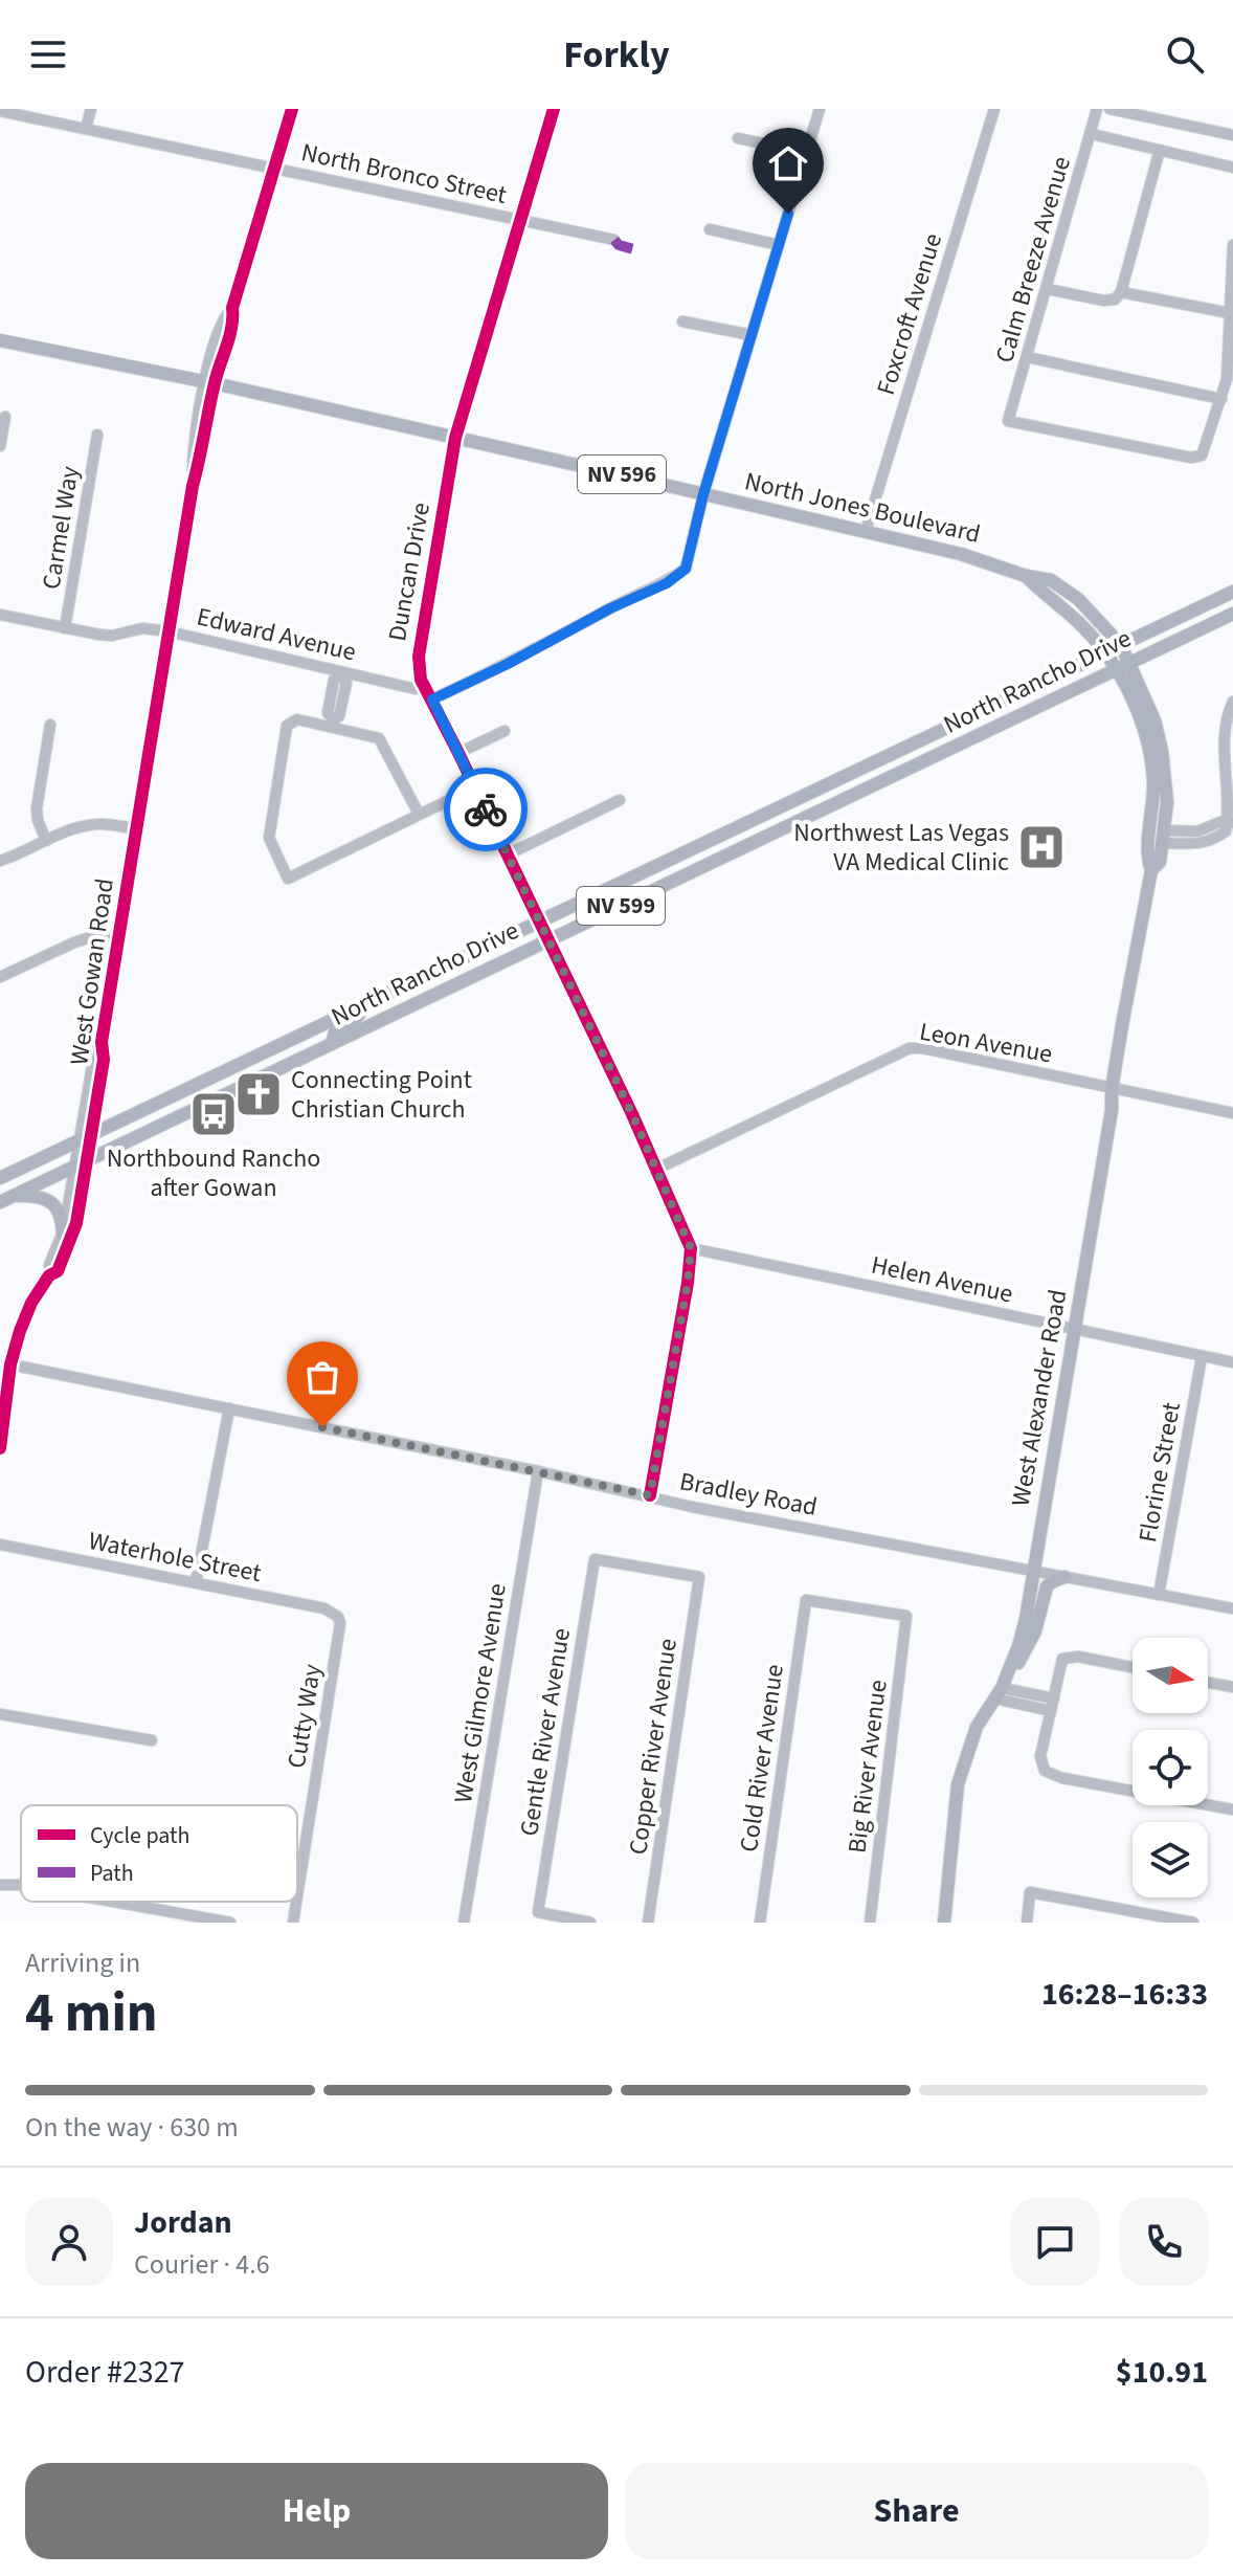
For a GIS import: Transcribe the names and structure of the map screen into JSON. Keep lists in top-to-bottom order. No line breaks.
{"streets":{"main road":["NV 596","North Jones Boulevard","North Rancho Drive","NV 599","West Alexander Road"],"street":["North Bronco Street","Calm Breeze Avenue","Foxcroft Avenue","Carmel Way","Duncan Drive","Edward Avenue","West Gowan Road","Leon Avenue","Helen Avenue","Florine Street","Bradley Road","Waterhole Street","West Gilmore Avenue","Cutty Way","Gentle River Avenue","Copper River Avenue","Cold River Avenue","Big River Avenue"]},"crossings":[["North Bronco Street","Duncan Drive"],["North Bronco Street","West Gowan Road"],["Foxcroft Avenue","North Jones Boulevard"],["North Jones Boulevard","Duncan Drive"],["North Jones Boulevard","North Rancho Drive"],["North Jones Boulevard","West Gowan Road"],["North Jones Boulevard","West Alexander Road"],["Carmel Way","Edward Avenue"],["Duncan Drive","Edward Avenue"],["Edward Avenue","West Gowan Road"],["North Rancho Drive","West Gowan Road"],["North Rancho Drive","West Alexander Road"],["West Gowan Road","Bradley Road"],["Leon Avenue","West Alexander Road"],["Helen Avenue","West Alexander Road"],["Helen Avenue","Florine Street"],["West Alexander Road","Bradley Road"],["Florine Street","Bradley Road"],["Bradley Road","West Gilmore Avenue"],["Waterhole Street","Cutty Way"],["Gentle River Avenue","Copper River Avenue"],["Cold River Avenue","Big River Avenue"]],"places":{"hospital":["Northwest Las Vegas VA Medical Clinic"],"church":["Connecting Point Christian Church"],"bus stop":["Northbound Rancho after Gowan"]},"legend":["Cycle path","Path"],"north":"right","page":{"header":"Forkly","heading":["4 min","Arriving in","16:28–16:33"],"panel":["Jordan","Courier · 4.6","Order #2327","$10.91"],"bar":"On the way · 630 m","buttons":["Help","Share"]}}
